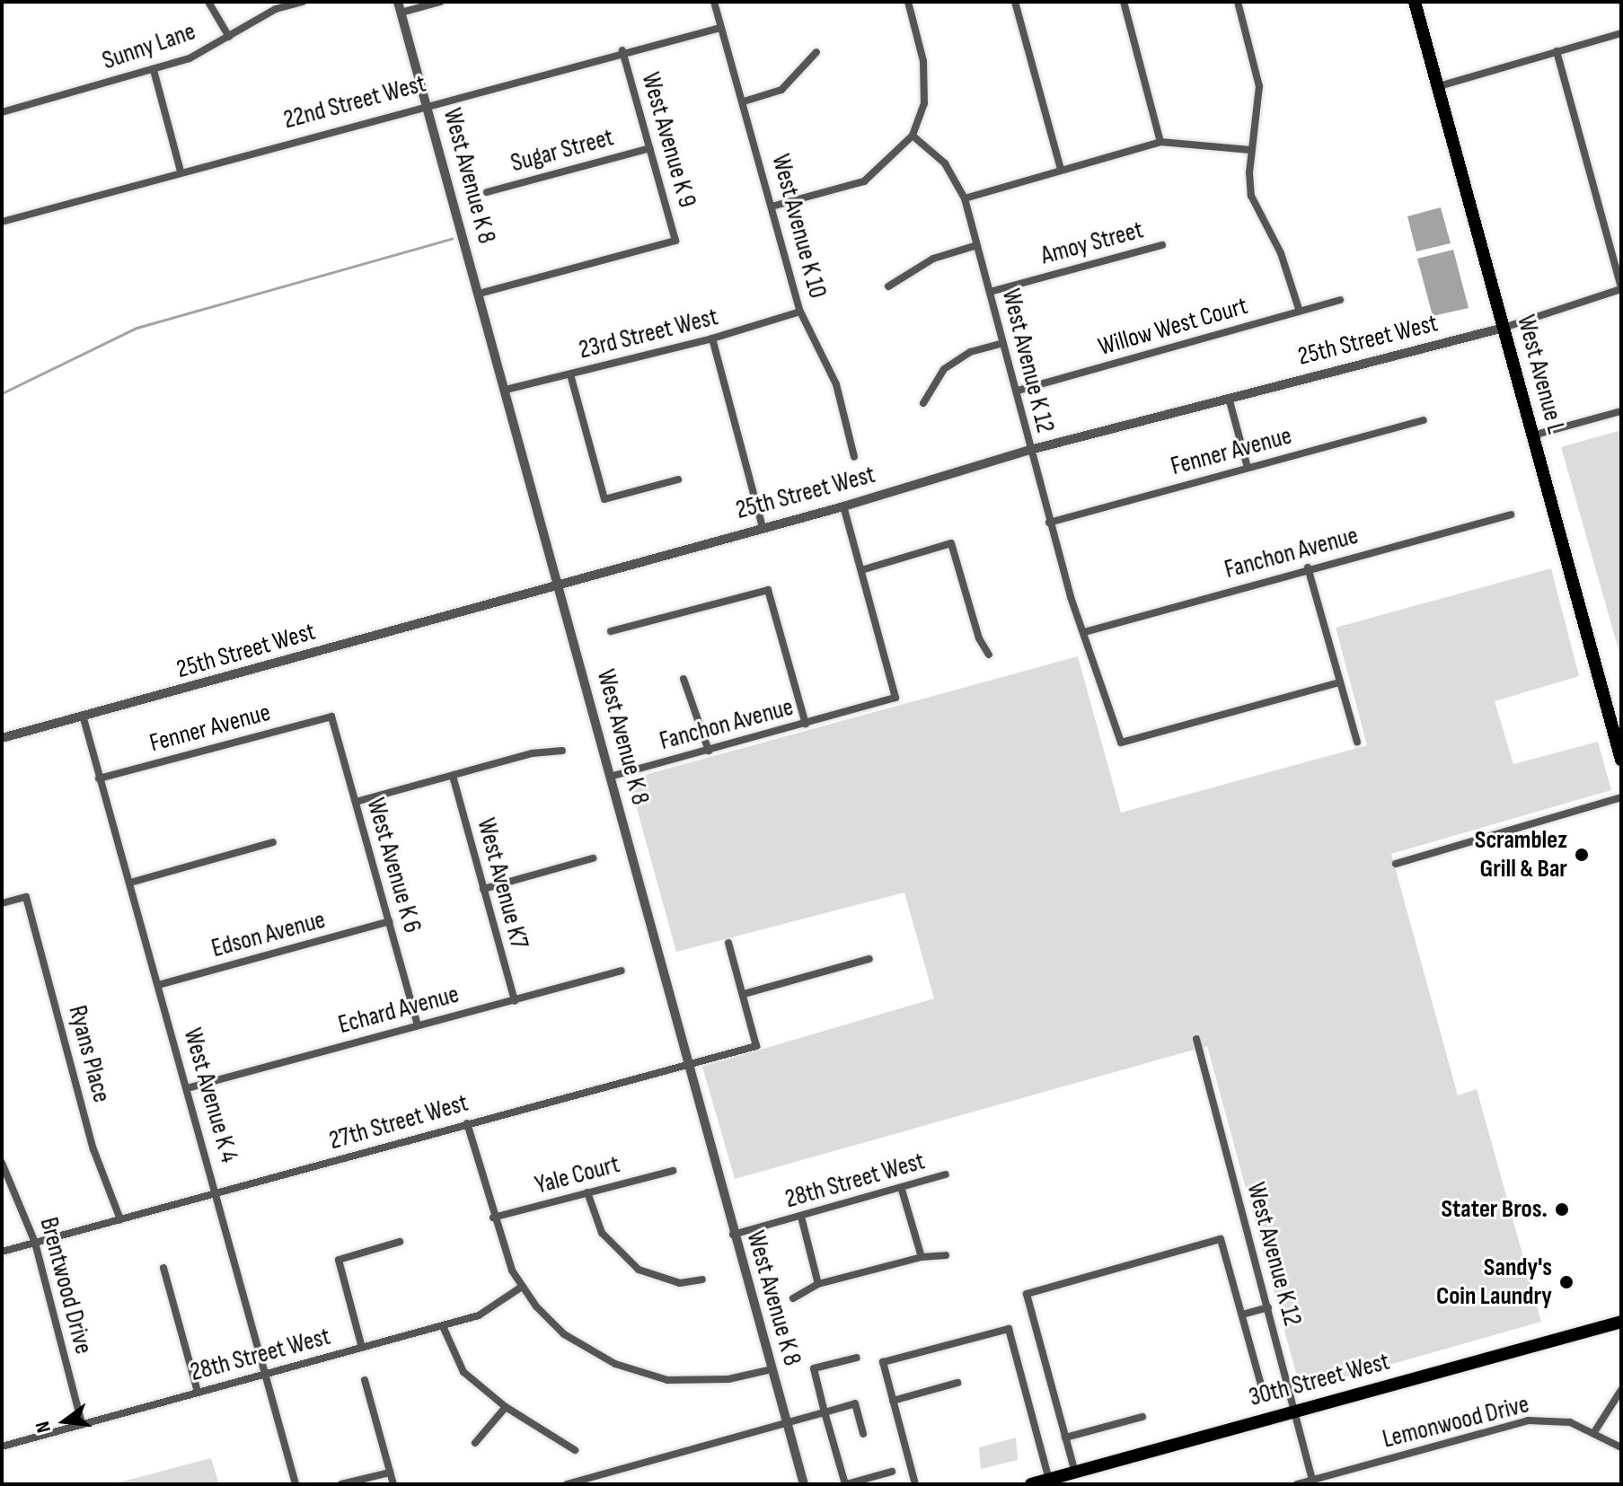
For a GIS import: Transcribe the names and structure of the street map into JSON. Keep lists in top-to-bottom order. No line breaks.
{"streets":{"main road":["West Avenue L","30th Street West"],"street":["Sunny Lane","22nd Street West","West Avenue K 9","Sugar Street","West Avenue K 8","West Avenue K 10","Amoy Street","Willow West Court","23rd Street West","25th Street West","West Avenue K 12","Fenner Avenue","Fanchon Avenue","West Avenue K 6","West Avenue K7","Edson Avenue","Echard Avenue","Ryans Place","West Avenue K 4","27th Street West","Yale Court","28th Street West","Brentwood Drive","Lemonwood Drive"]},"crossings":[["22nd Street West","West Avenue K 9"],["22nd Street West","West Avenue K 8"],["22nd Street West","West Avenue K 10"],["West Avenue K 9","Sugar Street"],["West Avenue K 9","West Avenue K 8"],["West Avenue K 8","23rd Street West"],["West Avenue K 8","25th Street West"],["West Avenue K 8","Fanchon Avenue"],["West Avenue K 8","27th Street West"],["West Avenue K 8","28th Street West"],["West Avenue K 10","23rd Street West"],["Amoy Street","West Avenue K 12"],["Willow West Court","West Avenue K 12"],["25th Street West","West Avenue K 12"],["25th Street West","West Avenue L"],["25th Street West","West Avenue K 4"],["West Avenue K 12","Fenner Avenue"],["West Avenue K 12","Fanchon Avenue"],["West Avenue K 12","30th Street West"],["West Avenue K 12","Lemonwood Drive"],["Fenner Avenue","West Avenue K 6"],["Fenner Avenue","West Avenue K 4"],["West Avenue K 6","Edson Avenue"],["West Avenue K 6","Echard Avenue"],["West Avenue K7","Echard Avenue"],["Edson Avenue","West Avenue K 4"],["Echard Avenue","West Avenue K 4"],["Ryans Place","27th Street West"],["West Avenue K 4","27th Street West"],["West Avenue K 4","28th Street West"],["27th Street West","Brentwood Drive"],["28th Street West","Brentwood Drive"]],"places":["Scramblez Grill & Bar","Stater Bros.","Sandy's Coin Laundry"],"north":"left"}
